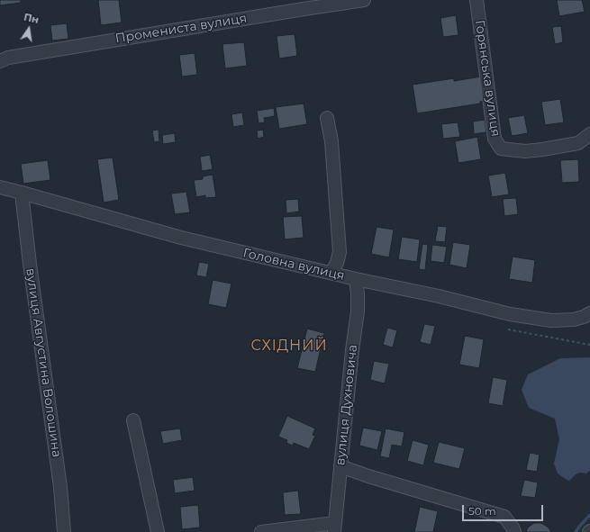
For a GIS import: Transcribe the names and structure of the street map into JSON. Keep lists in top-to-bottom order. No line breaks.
{"streets":{"street":["Промениста вулиця","Горянська вулиця","Головна вулиця","вулиця Августина Волошина","вулиця Духновича"]},"crossings":[["Головна вулиця","вулиця Августина Волошина"],["Головна вулиця","вулиця Духновича"]],"districts":["СХІДНИЙ"],"scale_bar":"50 m","north":"top"}
